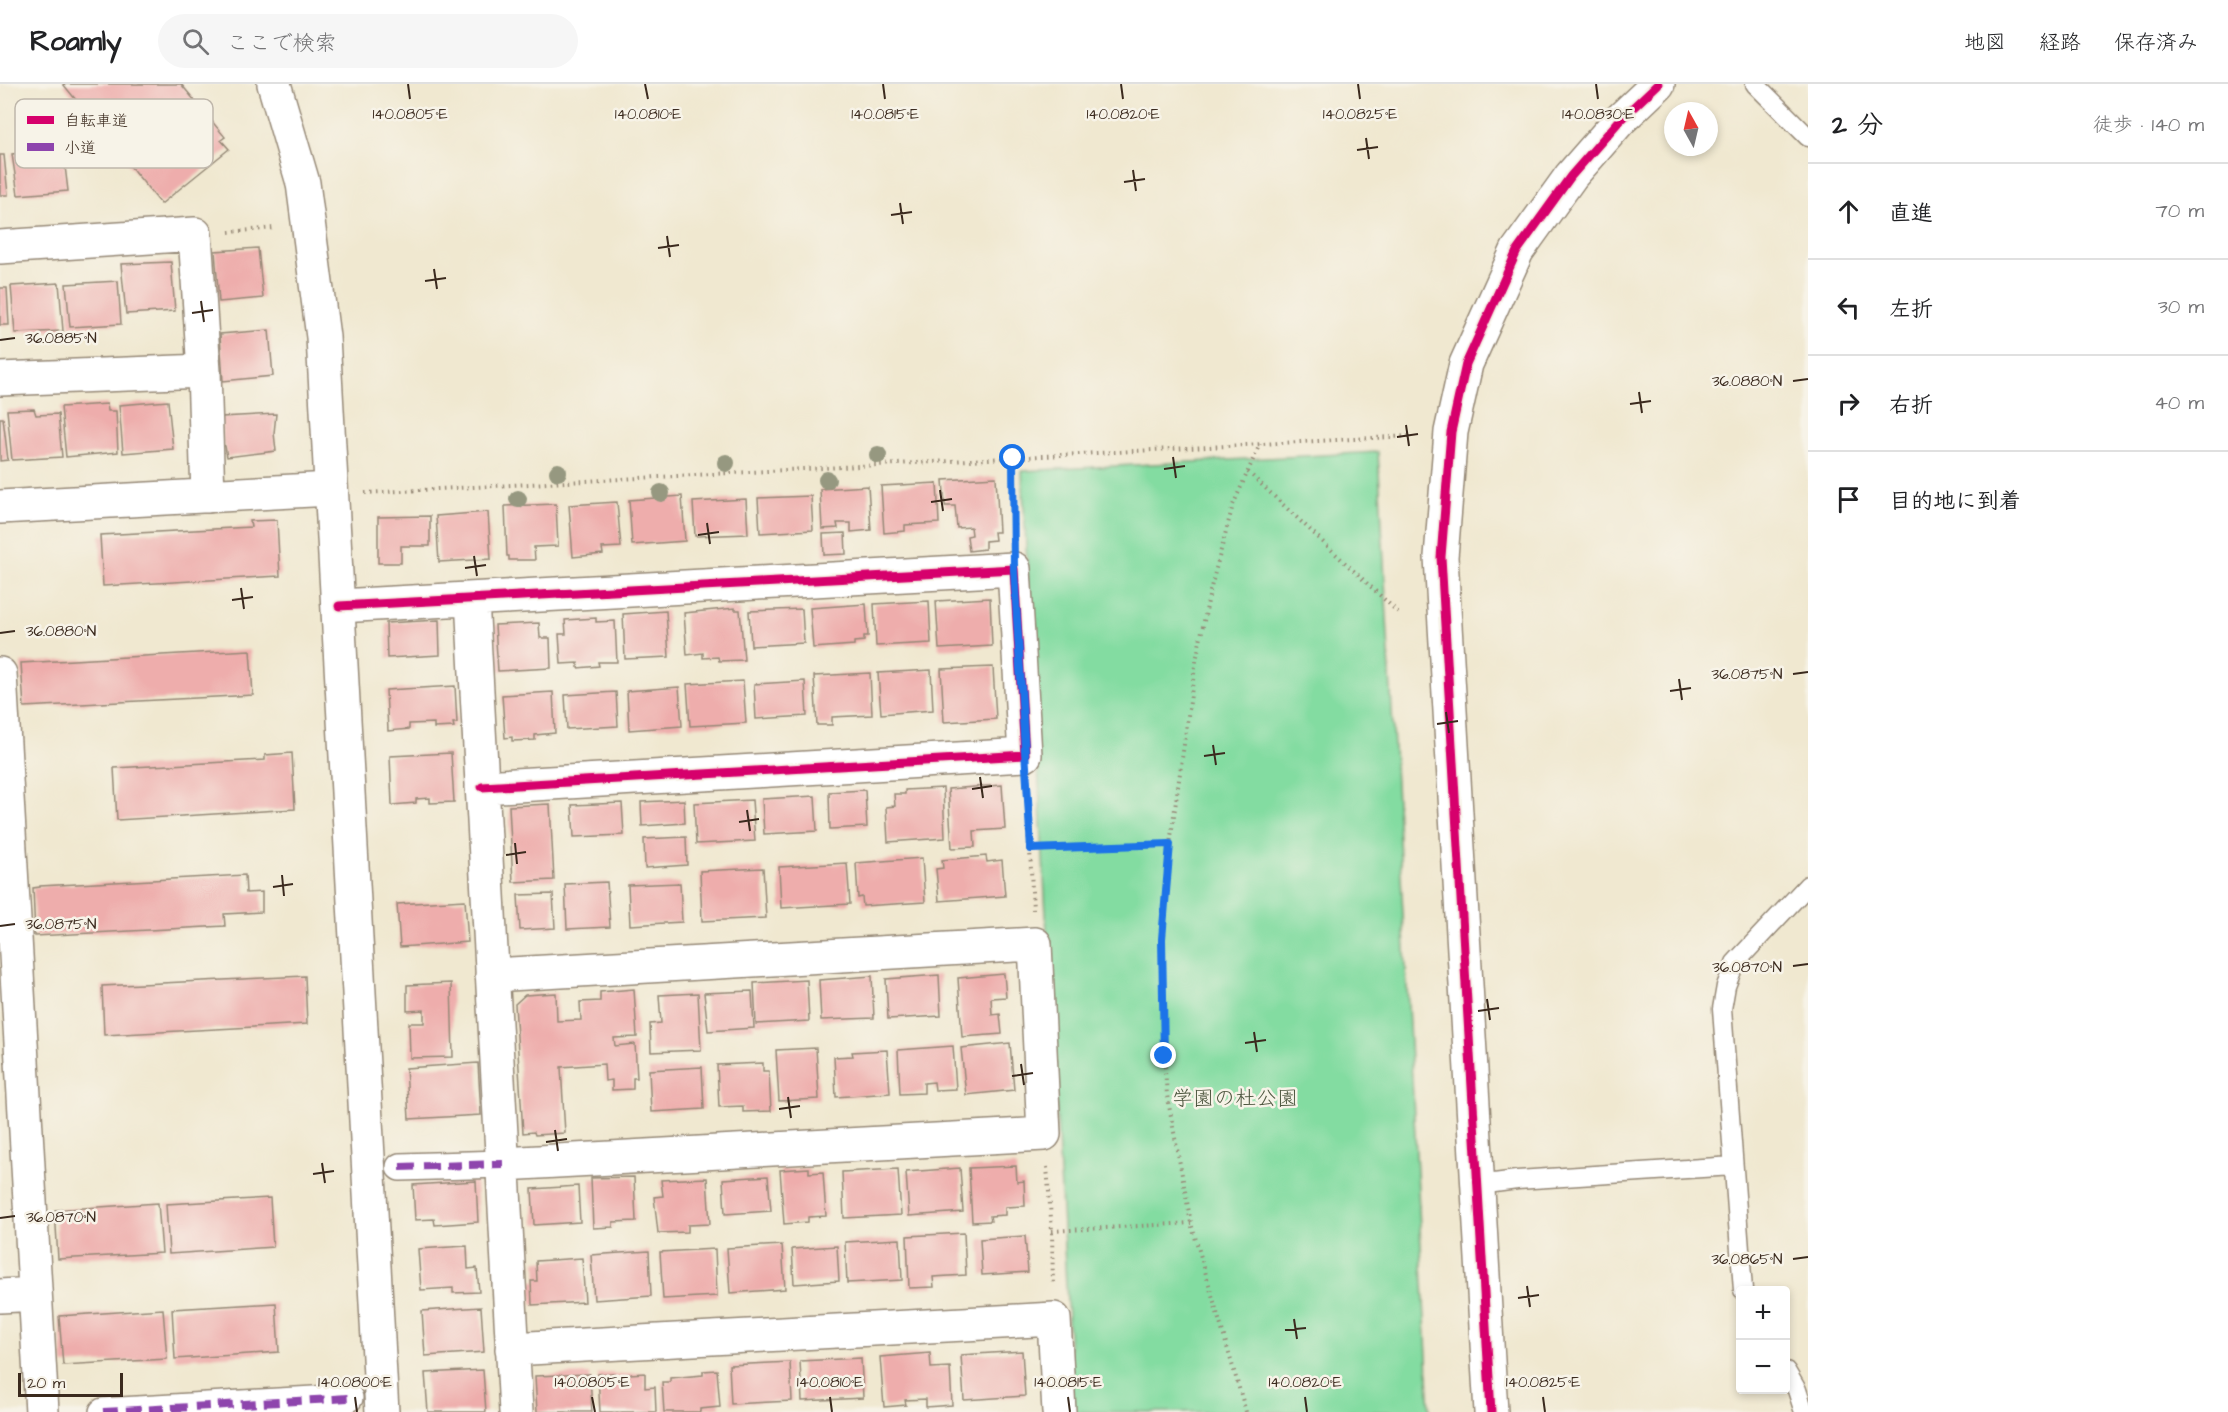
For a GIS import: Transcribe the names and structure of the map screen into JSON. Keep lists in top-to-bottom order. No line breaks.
{"parks":["学園の杜公園"],"legend":["自転車道","小道"],"scale_bar":"20 m","north":"top","page":{"header":"Roamly","search":"ここで検索","nav":["地図","経路","保存済み"],"heading":["2 分","徒歩 · 140 m"],"list":[["直進","70 m"],["左折","30 m"],["右折","40 m"],"目的地に到着"],"map_buttons":["+","−"],"scale":"20 m"},"coordinates":["140.0805°E","140.0810°E","140.0815°E","140.0820°E","140.0825°E","140.0830°E","36.0885°N","36.0880°N","36.0875°N","36.0870°N","36.0865°N","140.0800°E"]}
